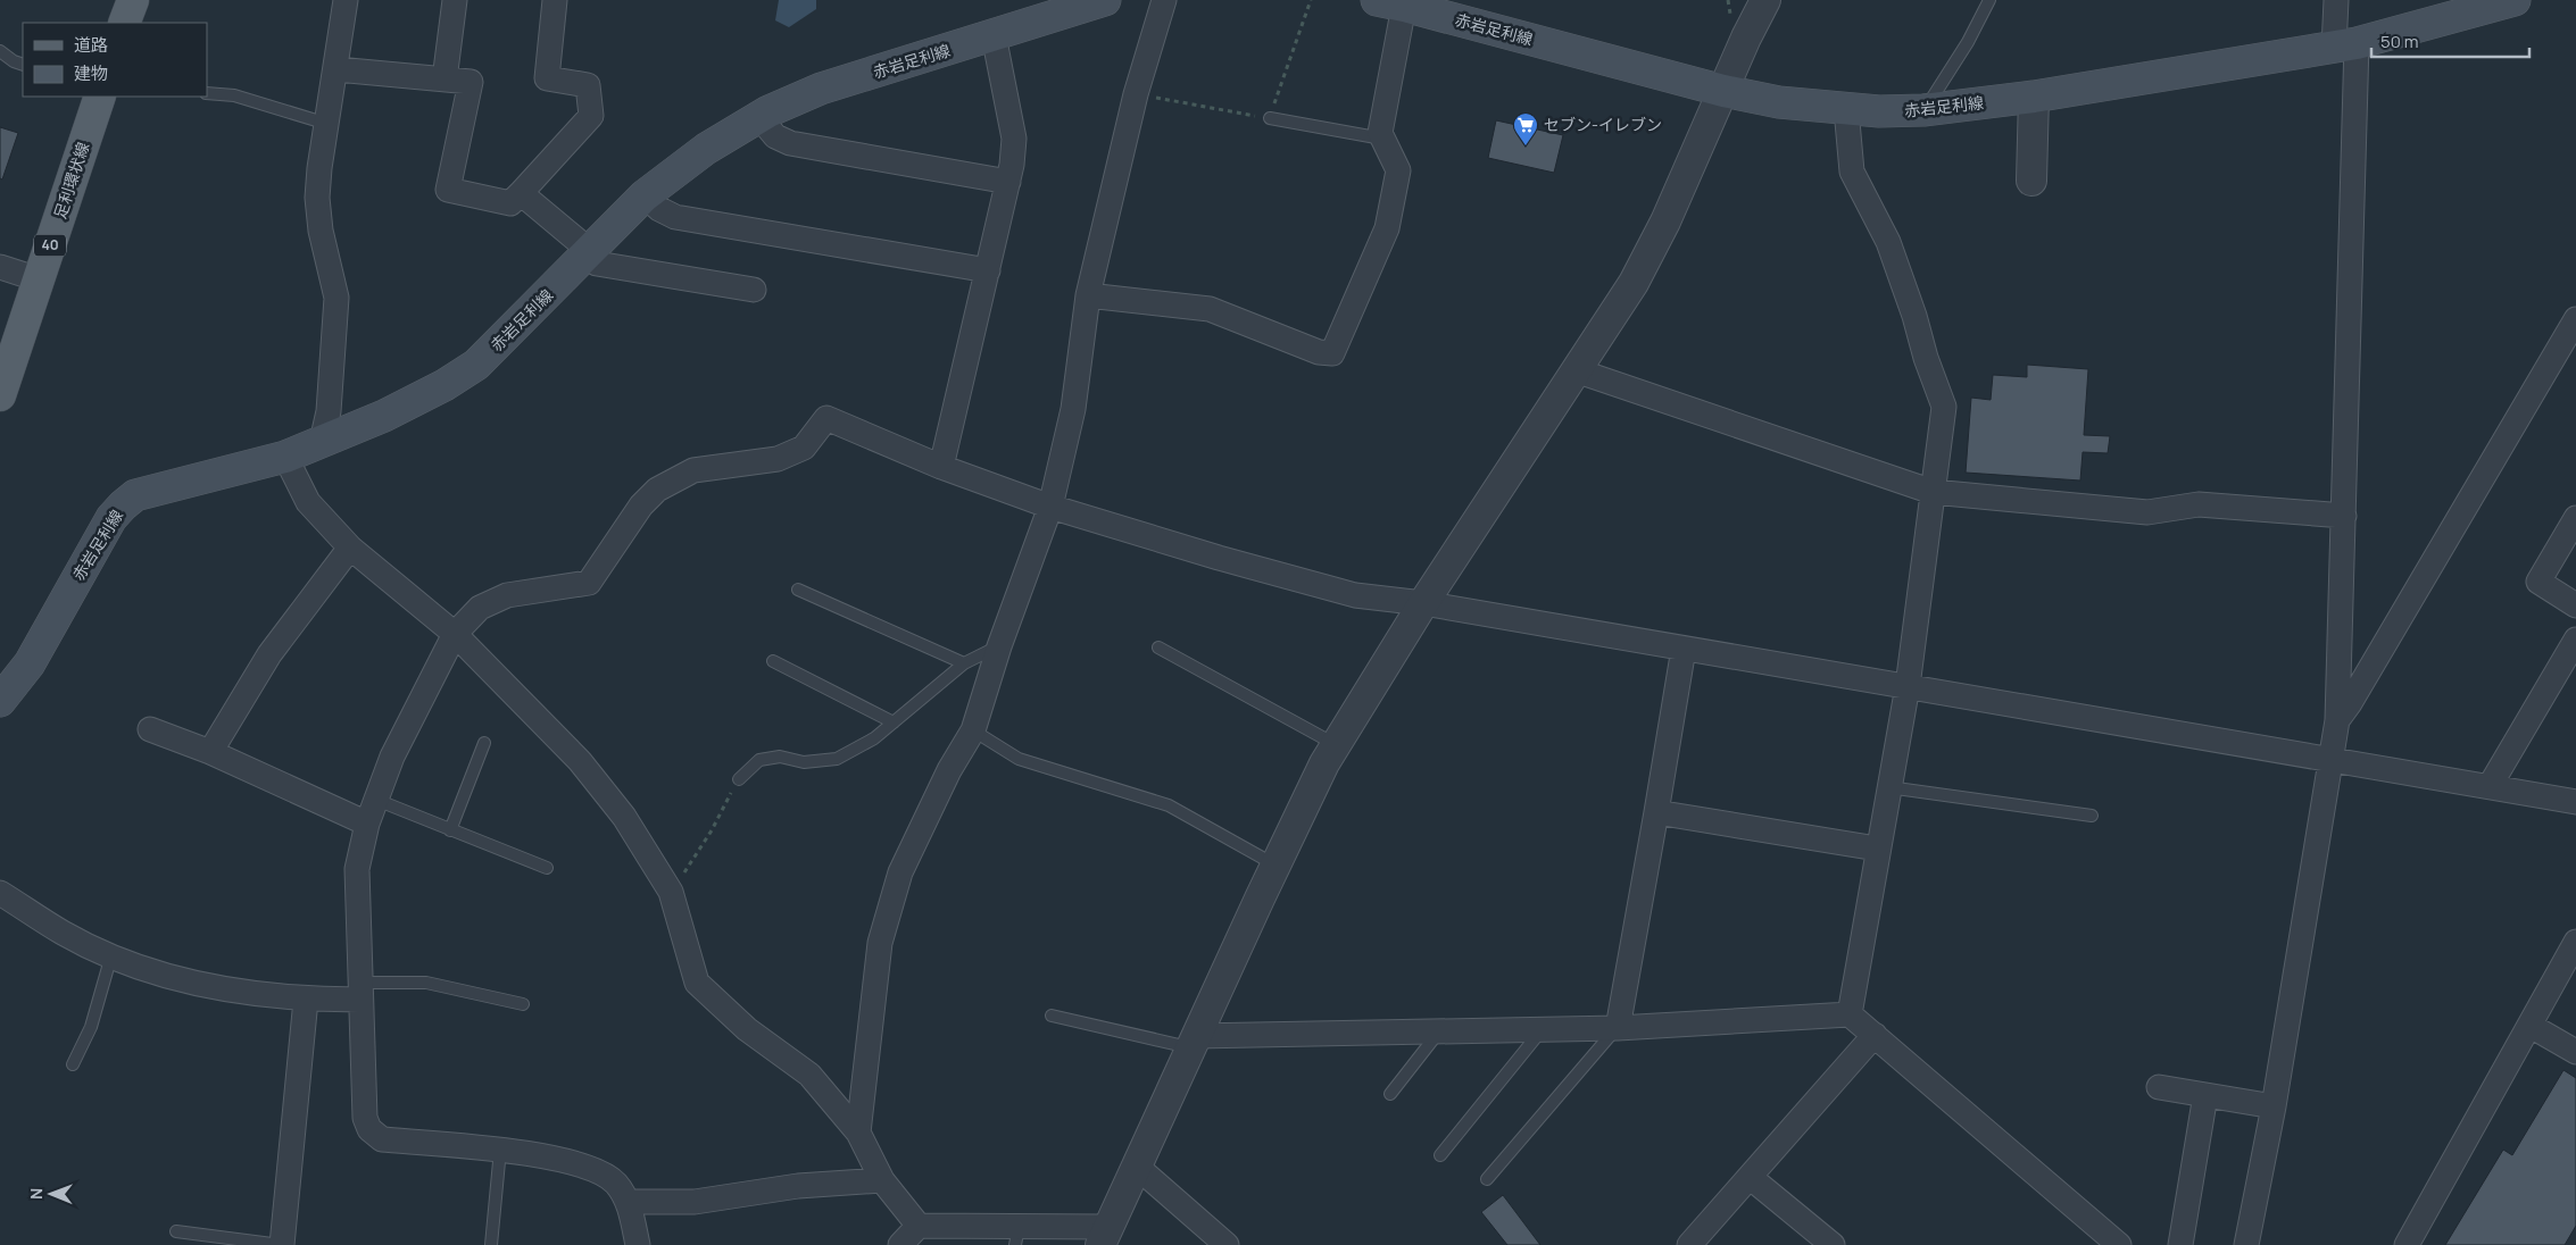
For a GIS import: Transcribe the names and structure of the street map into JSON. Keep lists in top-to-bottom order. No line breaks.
{"streets":{"main road":["赤岩足利線","足利環状線","40"]},"places":{"supermarket":["セブン-イレブン"]},"legend":["道路","建物"],"scale_bar":"50 m","north":"left"}
